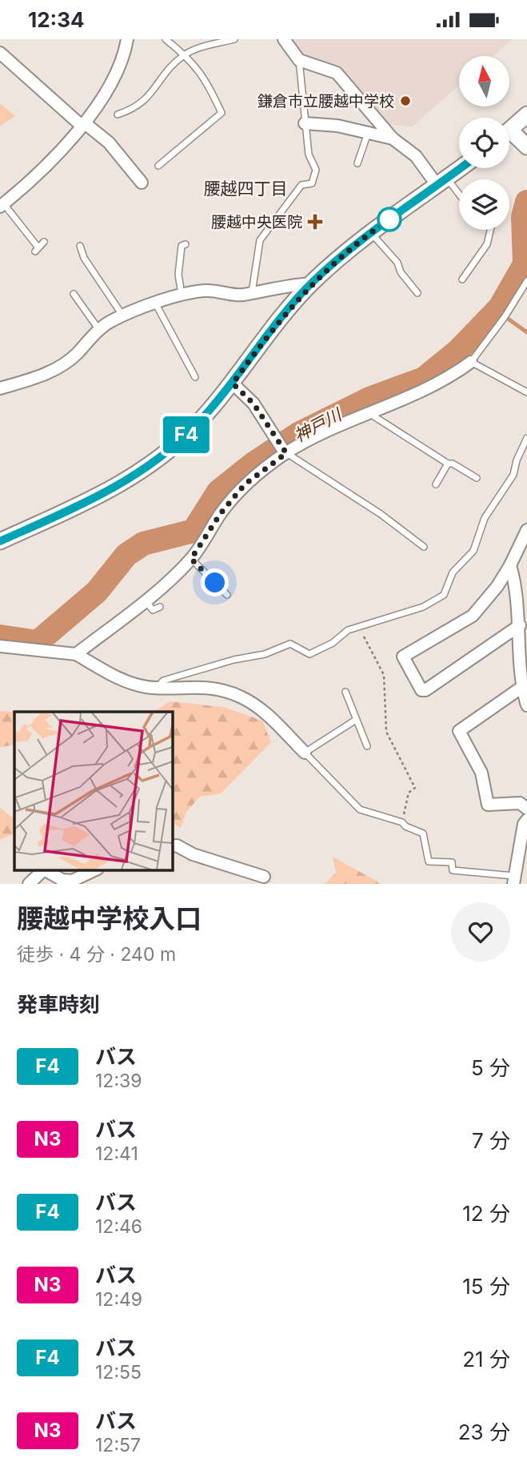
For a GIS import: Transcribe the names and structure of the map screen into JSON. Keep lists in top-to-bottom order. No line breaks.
{"districts":["腰越四丁目"],"water":["神戸川"],"places":{"other":["鎌倉市立腰越中学校"],"health":["腰越中央医院"]},"lines":["bus line F4"],"north":"top","page":{"status":"12:34","on_map":"F4","heading":[["腰越中学校入口","徒歩 · 4 分 · 240 m"],"発車時刻"],"list":[{"mark":"F4","name":"バス","note":"12:39","value":"5 分"},{"mark":"N3","name":"バス","note":"12:41","value":"7 分"},{"mark":"F4","name":"バス","note":"12:46","value":"12 分"},{"mark":"N3","name":"バス","note":"12:49","value":"15 分"},{"mark":"F4","name":"バス","note":"12:55","value":"21 分"},{"mark":"N3","name":"バス","note":"12:57","value":"23 分"}]}}
